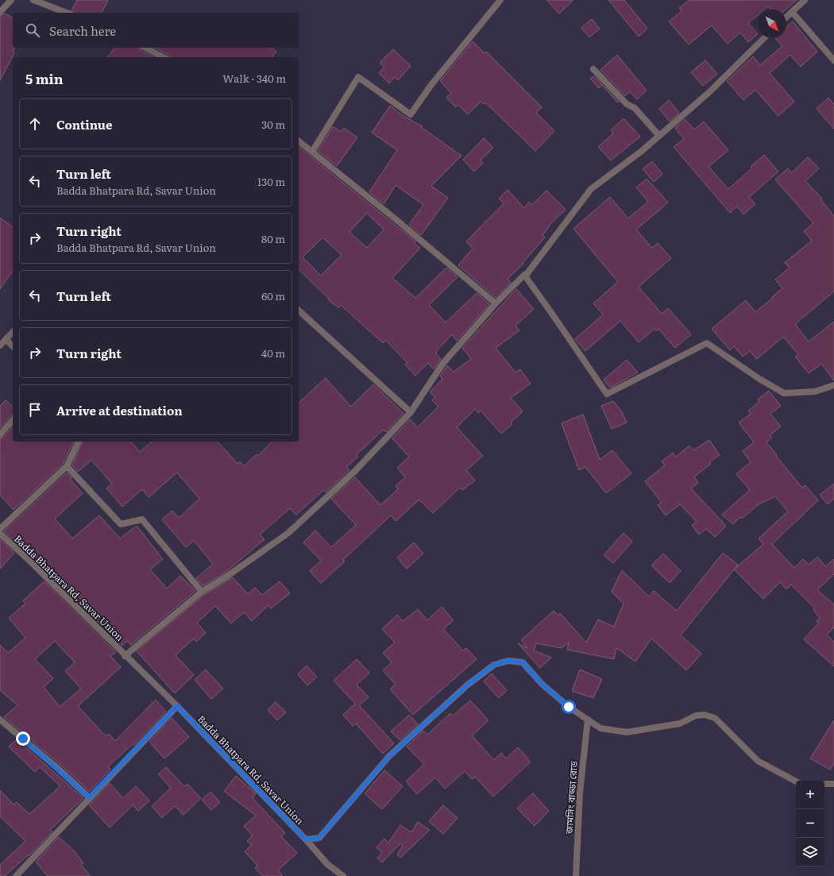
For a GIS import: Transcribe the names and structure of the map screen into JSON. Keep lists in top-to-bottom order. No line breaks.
{"streets":{"street":["Badda Bhatpara Rd, Savar Union","জামসিং বাড্ডা রোড"]},"north":"bottom right","page":{"search":"Search here","heading":["5 min","Walk · 340 m"],"list":[["Continue","30 m"],["Turn left","Badda Bhatpara Rd, Savar Union","130 m"],["Turn right","Badda Bhatpara Rd, Savar Union","80 m"],["Turn left","60 m"],["Turn right","40 m"],"Arrive at destination"],"map_buttons":["+","−"]}}
